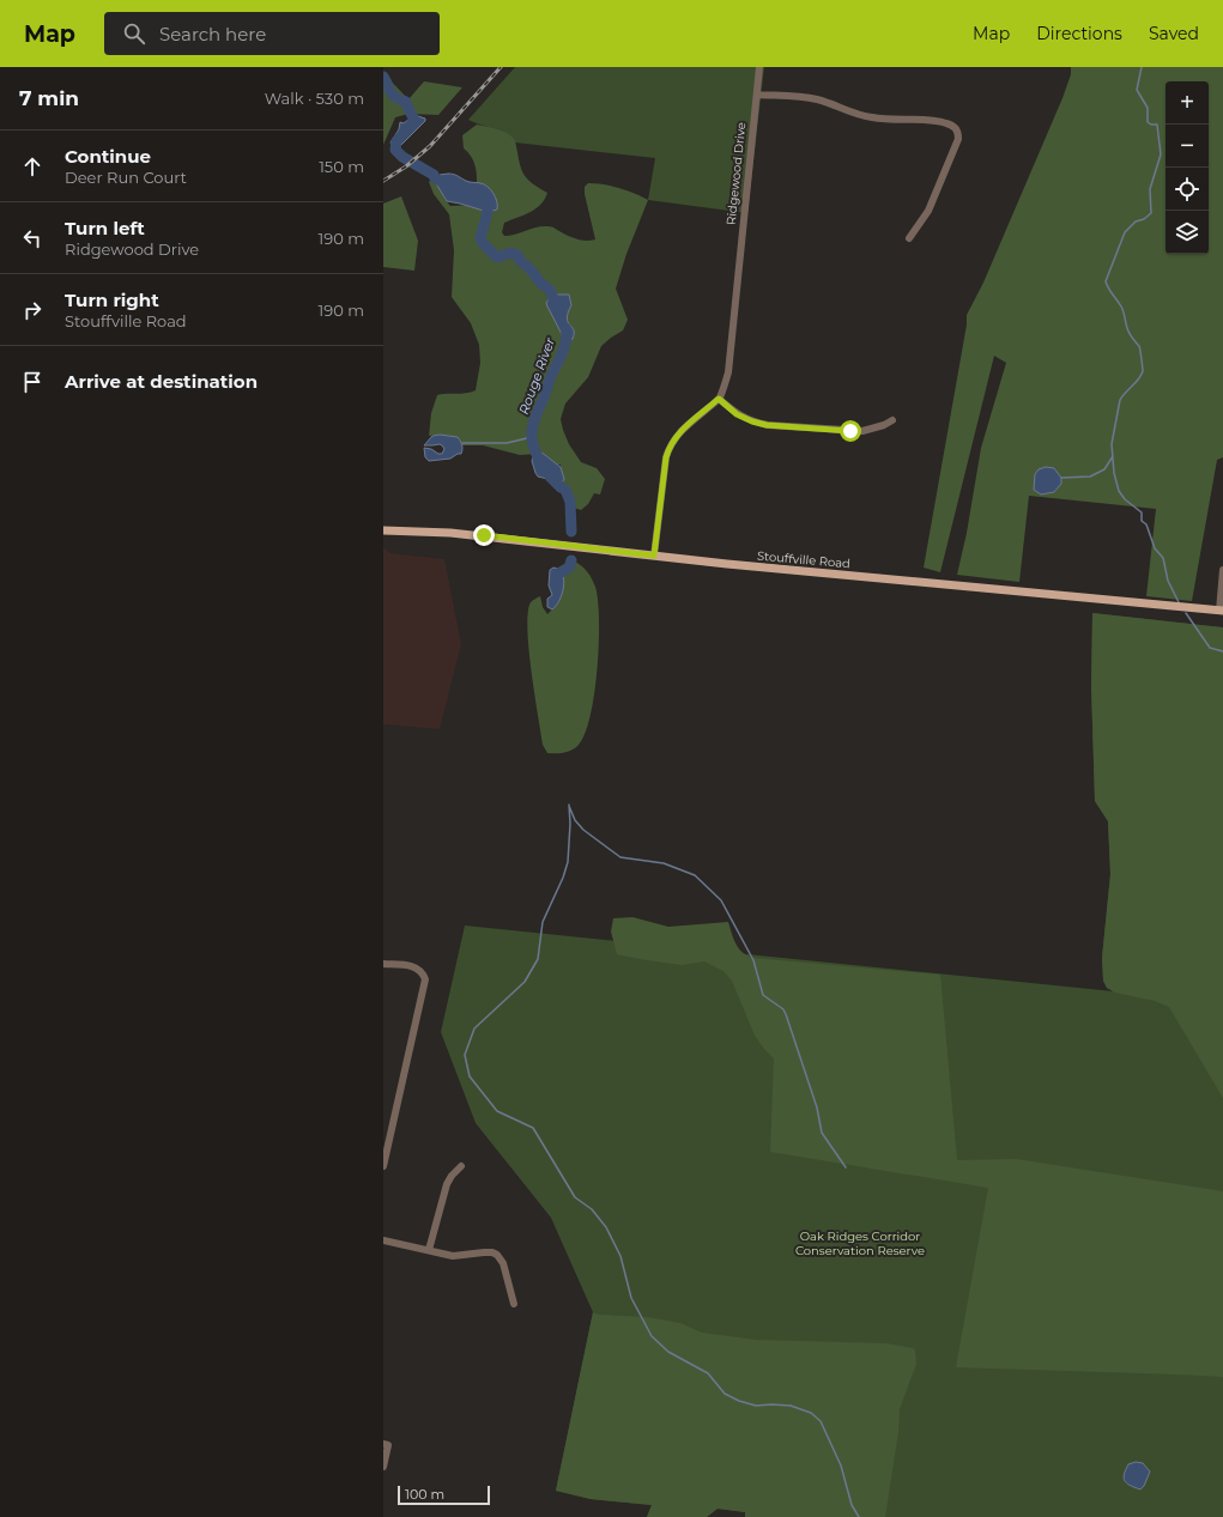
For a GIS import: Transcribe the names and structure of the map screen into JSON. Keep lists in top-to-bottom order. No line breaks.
{"streets":{"main road":["Stouffville Road"],"street":["Ridgewood Drive"]},"crossings":[["Ridgewood Drive","Stouffville Road"]],"water":["Rouge River"],"parks":["Oak Ridges Corridor Conservation Reserve"],"scale_bar":"100 m","page":{"header":"Map","search":"Search here","nav":["Map","Directions","Saved"],"heading":["7 min","Walk · 530 m"],"map_buttons":["+","−"],"list":[["Continue","Deer Run Court","150 m"],["Turn left","Ridgewood Drive","190 m"],["Turn right","Stouffville Road","190 m"],"Arrive at destination"],"scale":"100 m"}}
